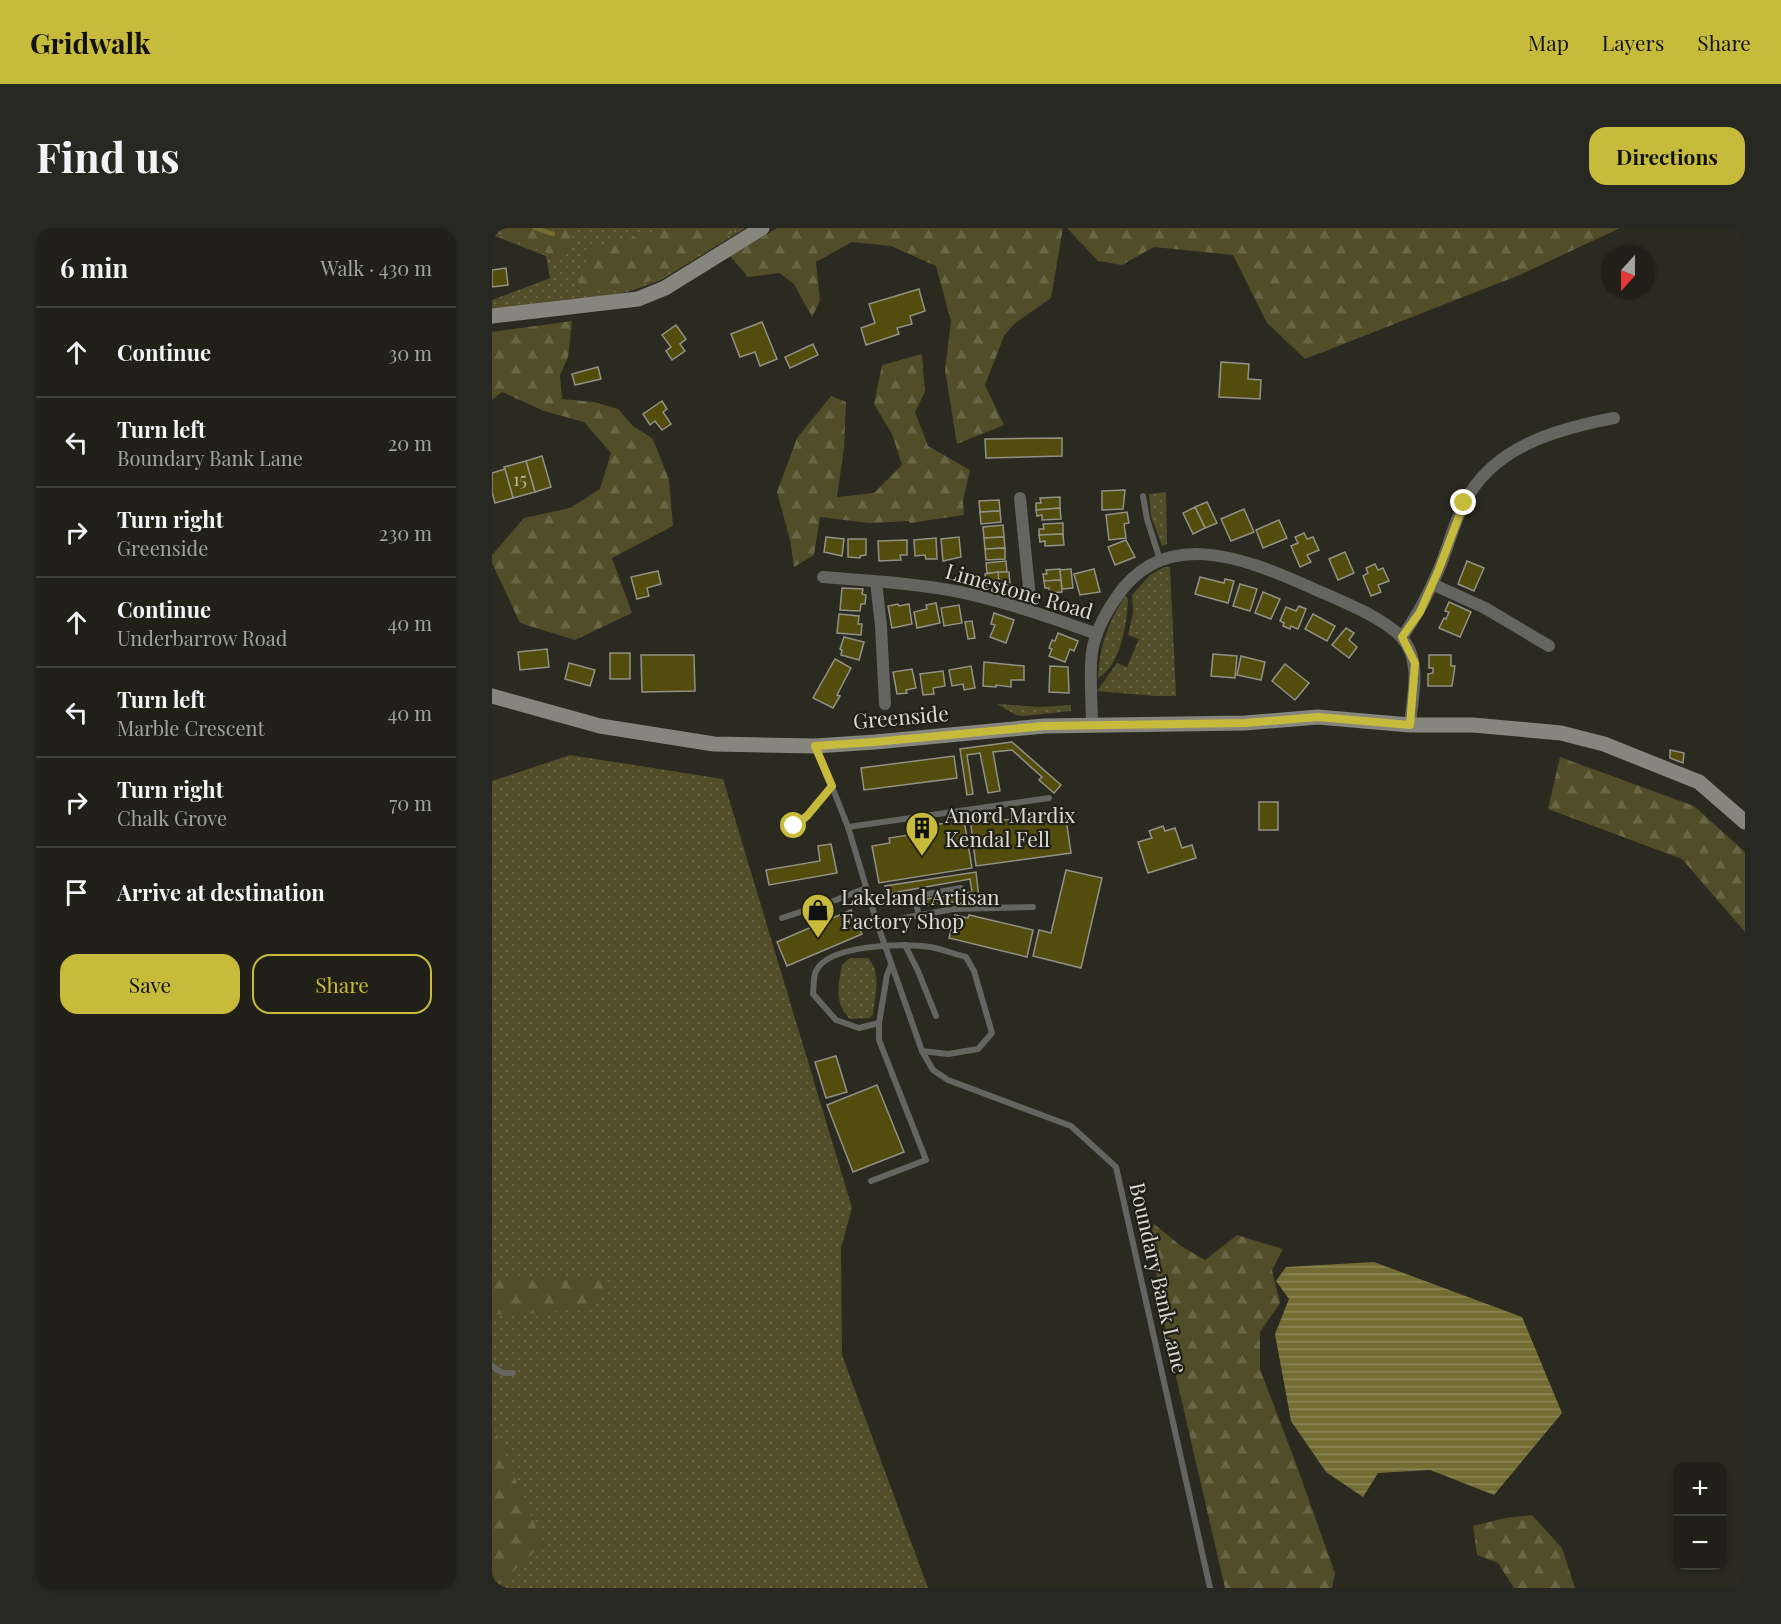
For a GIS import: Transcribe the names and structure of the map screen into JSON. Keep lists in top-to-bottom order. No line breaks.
{"streets":{"street":["Limestone Road","Greenside"],"lane":["Boundary Bank Lane"]},"crossings":[["Greenside","Boundary Bank Lane"]],"places":{"building":["Anord Mardix Kendal Fell"],"shop":["Lakeland Artisan Factory Shop"]},"house_numbers":["15"],"north":"bottom","page":{"header":"Gridwalk","nav":["Map","Layers","Share"],"buttons":["Directions",["Save","Share"]],"title":"Find us","heading":["6 min","Walk · 430 m"],"list":[["Continue","30 m"],["Turn left","Boundary Bank Lane","20 m"],["Turn right","Greenside","230 m"],["Continue","Underbarrow Road","40 m"],["Turn left","Marble Crescent","40 m"],["Turn right","Chalk Grove","70 m"],"Arrive at destination"],"map_buttons":["+","−"]}}
